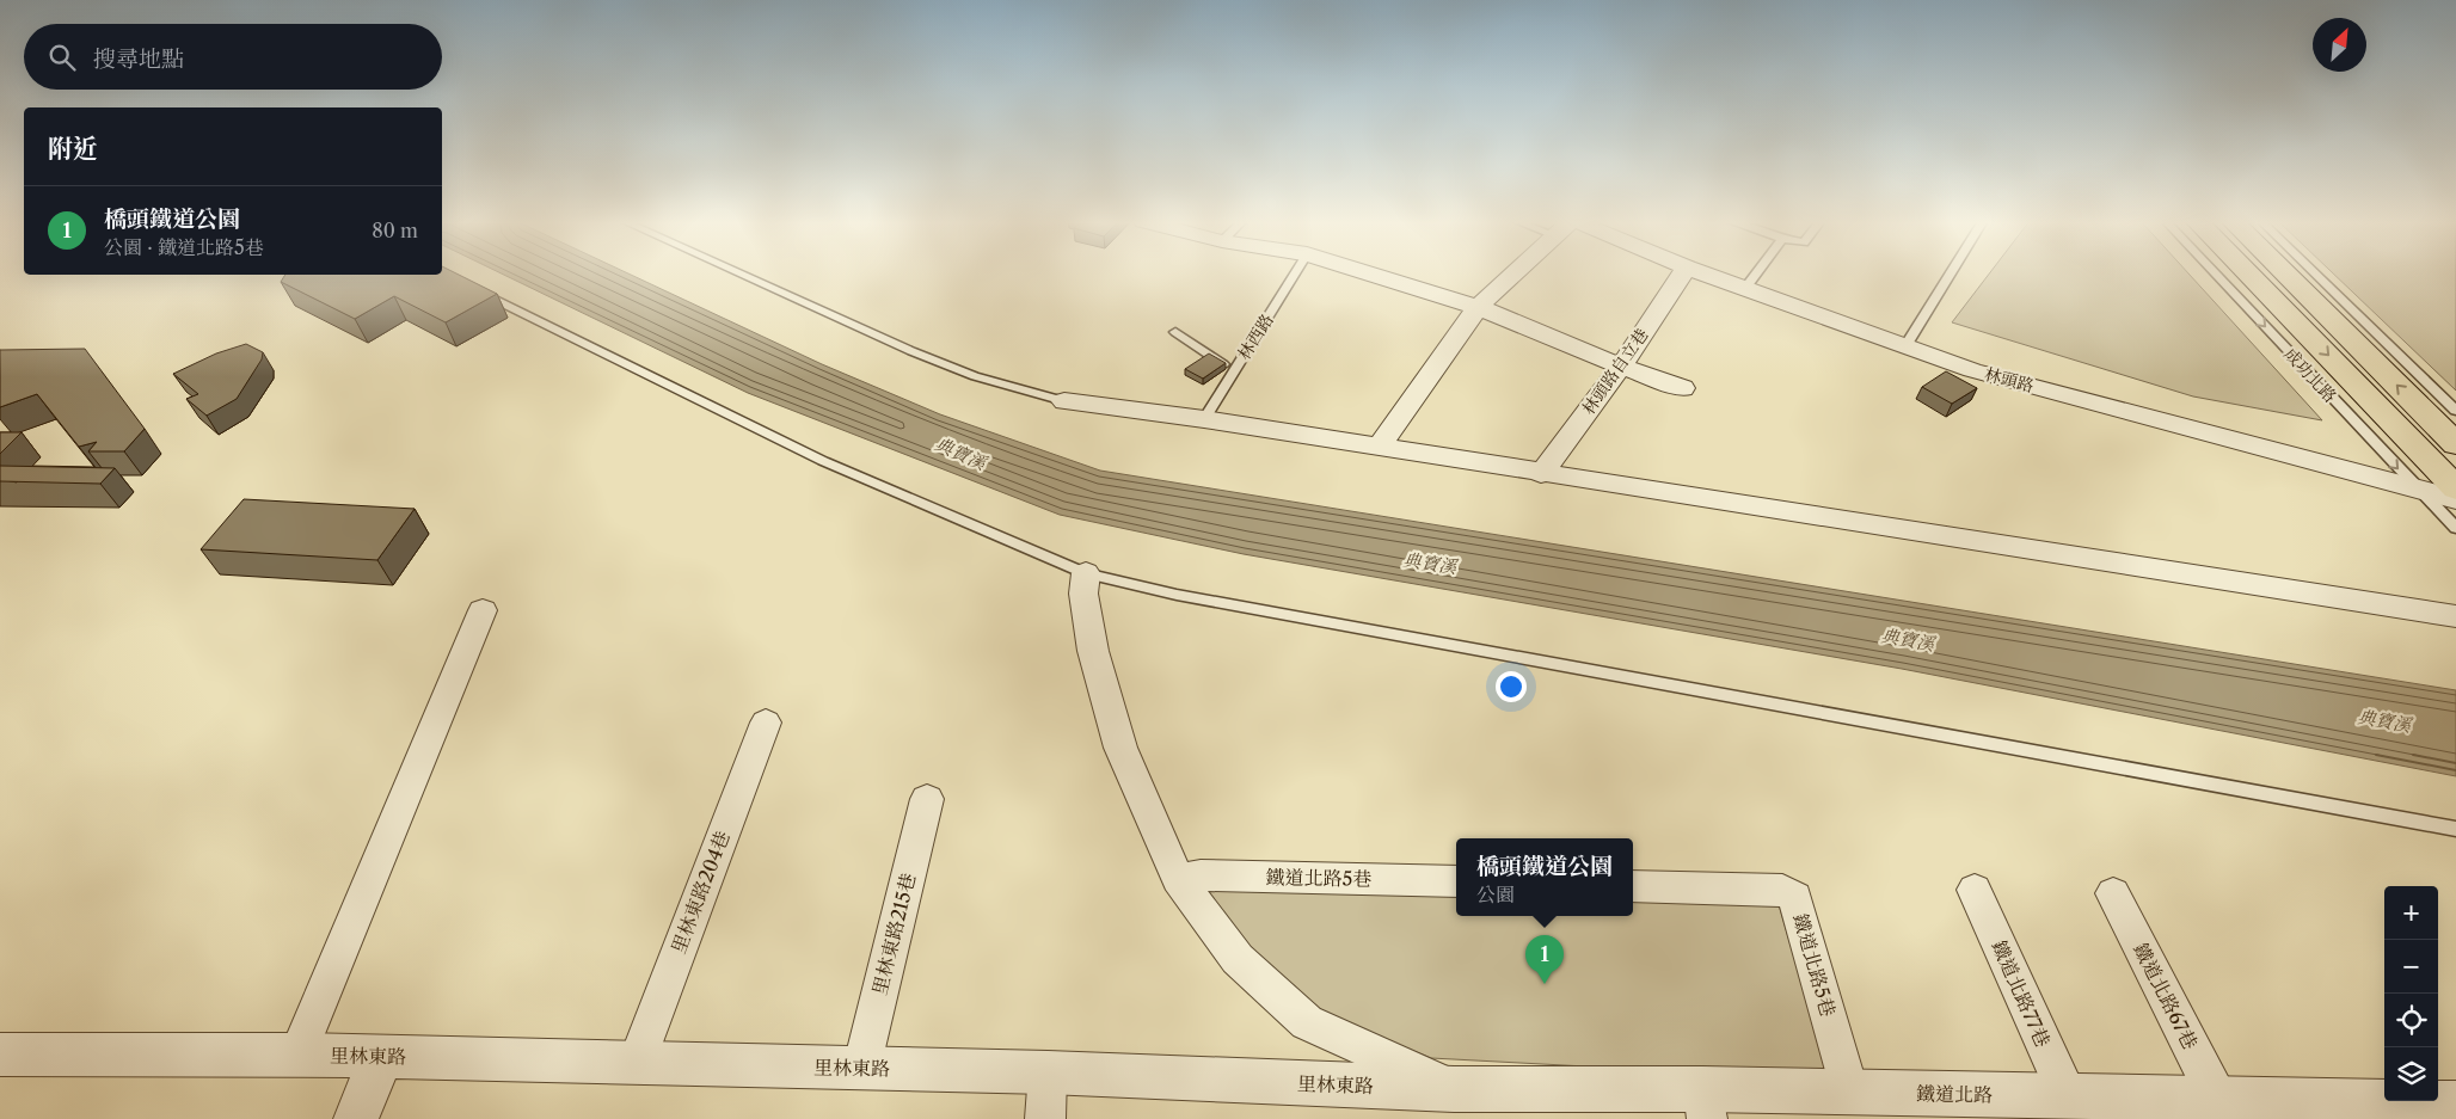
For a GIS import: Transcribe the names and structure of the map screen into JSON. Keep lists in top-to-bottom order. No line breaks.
{"streets":{"main road":["成功北路"],"street":["林頭路自立巷","林頭路","鐵道北路5巷","里林東路204巷","里林東路215巷","鐵道北路77巷","鐵道北路67巷","里林東路","鐵道北路"],"lane":["林西路"]},"crossings":[["成功北路","林頭路"],["鐵道北路5巷","鐵道北路"],["里林東路204巷","里林東路"],["里林東路215巷","里林東路"],["鐵道北路77巷","鐵道北路"],["鐵道北路67巷","鐵道北路"],["里林東路","鐵道北路"]],"water":["典寶溪"],"north":"top right","page":{"search":"搜尋地點","heading":"附近","list":[{"mark":"1","name":"橋頭鐵道公園","note":"公園 · 鐵道北路5巷","value":"80 m"}],"popup":["橋頭鐵道公園","公園"],"map_buttons":["+","−"],"pins":"1"}}
